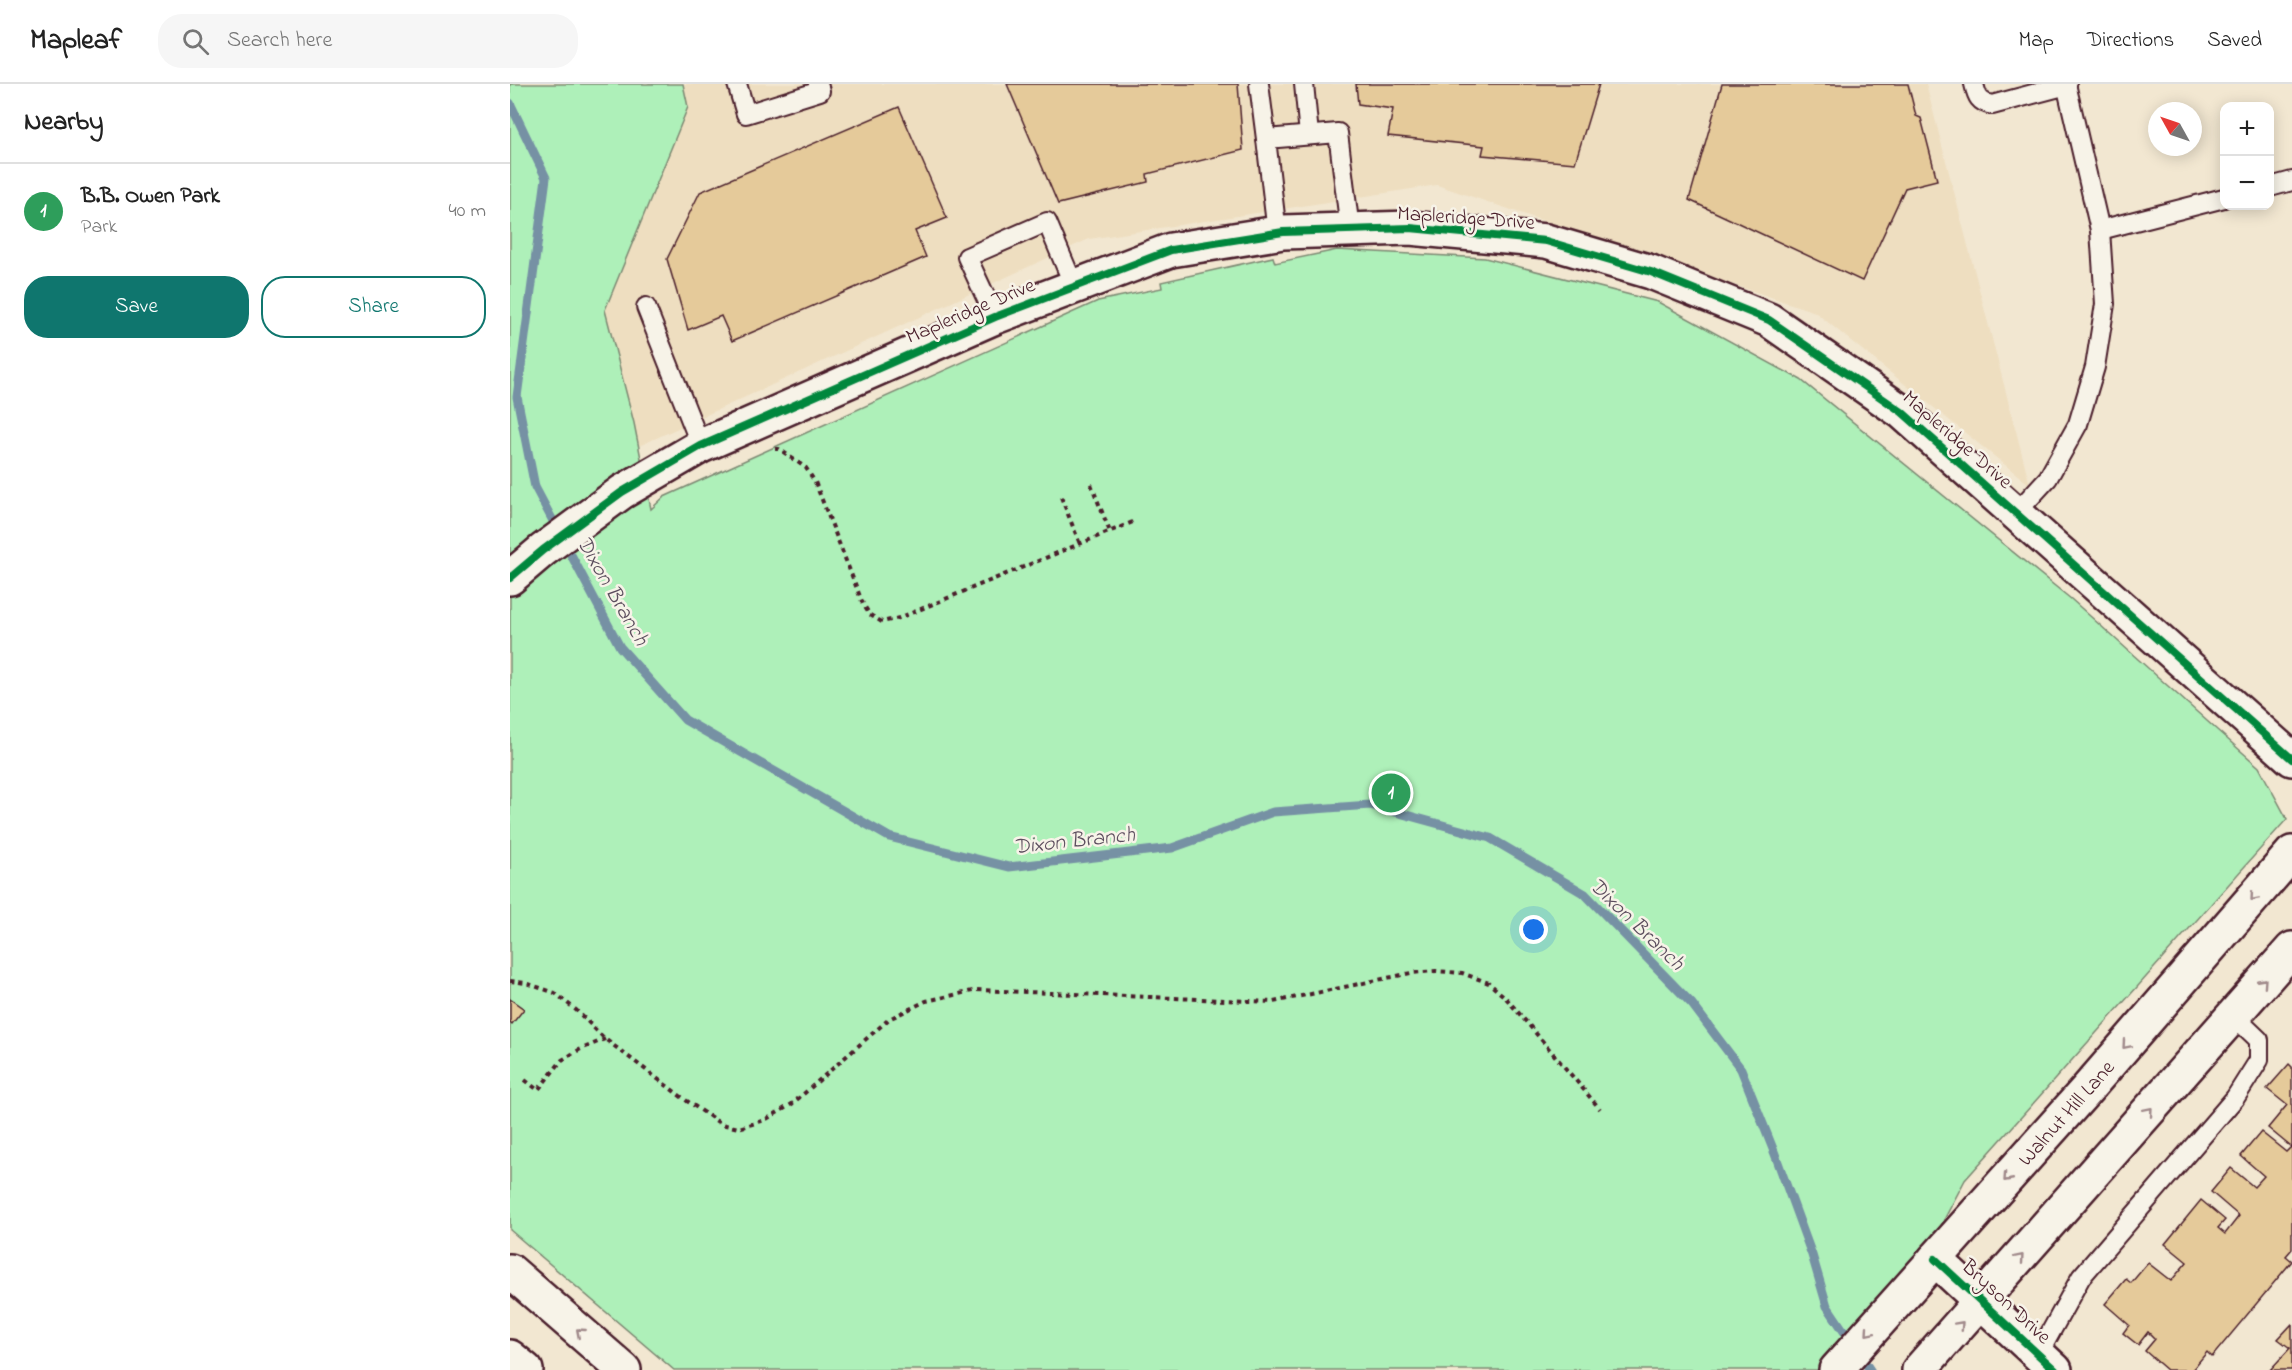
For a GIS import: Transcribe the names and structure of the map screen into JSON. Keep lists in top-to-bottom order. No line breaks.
{"streets":{"street":["Mapleridge Drive","Walnut Hill Lane","Bryson Drive"]},"crossings":[["Walnut Hill Lane","Bryson Drive"]],"water":["Dixon Branch"],"north":"top left","page":{"header":"Mapleaf","search":"Search here","nav":["Map","Directions","Saved"],"heading":"Nearby","map_buttons":["+","−"],"list":[{"mark":"1","name":"B.B. Owen Park","note":"Park","value":"40 m"}],"buttons":["Save","Share"],"pins":"1"}}
